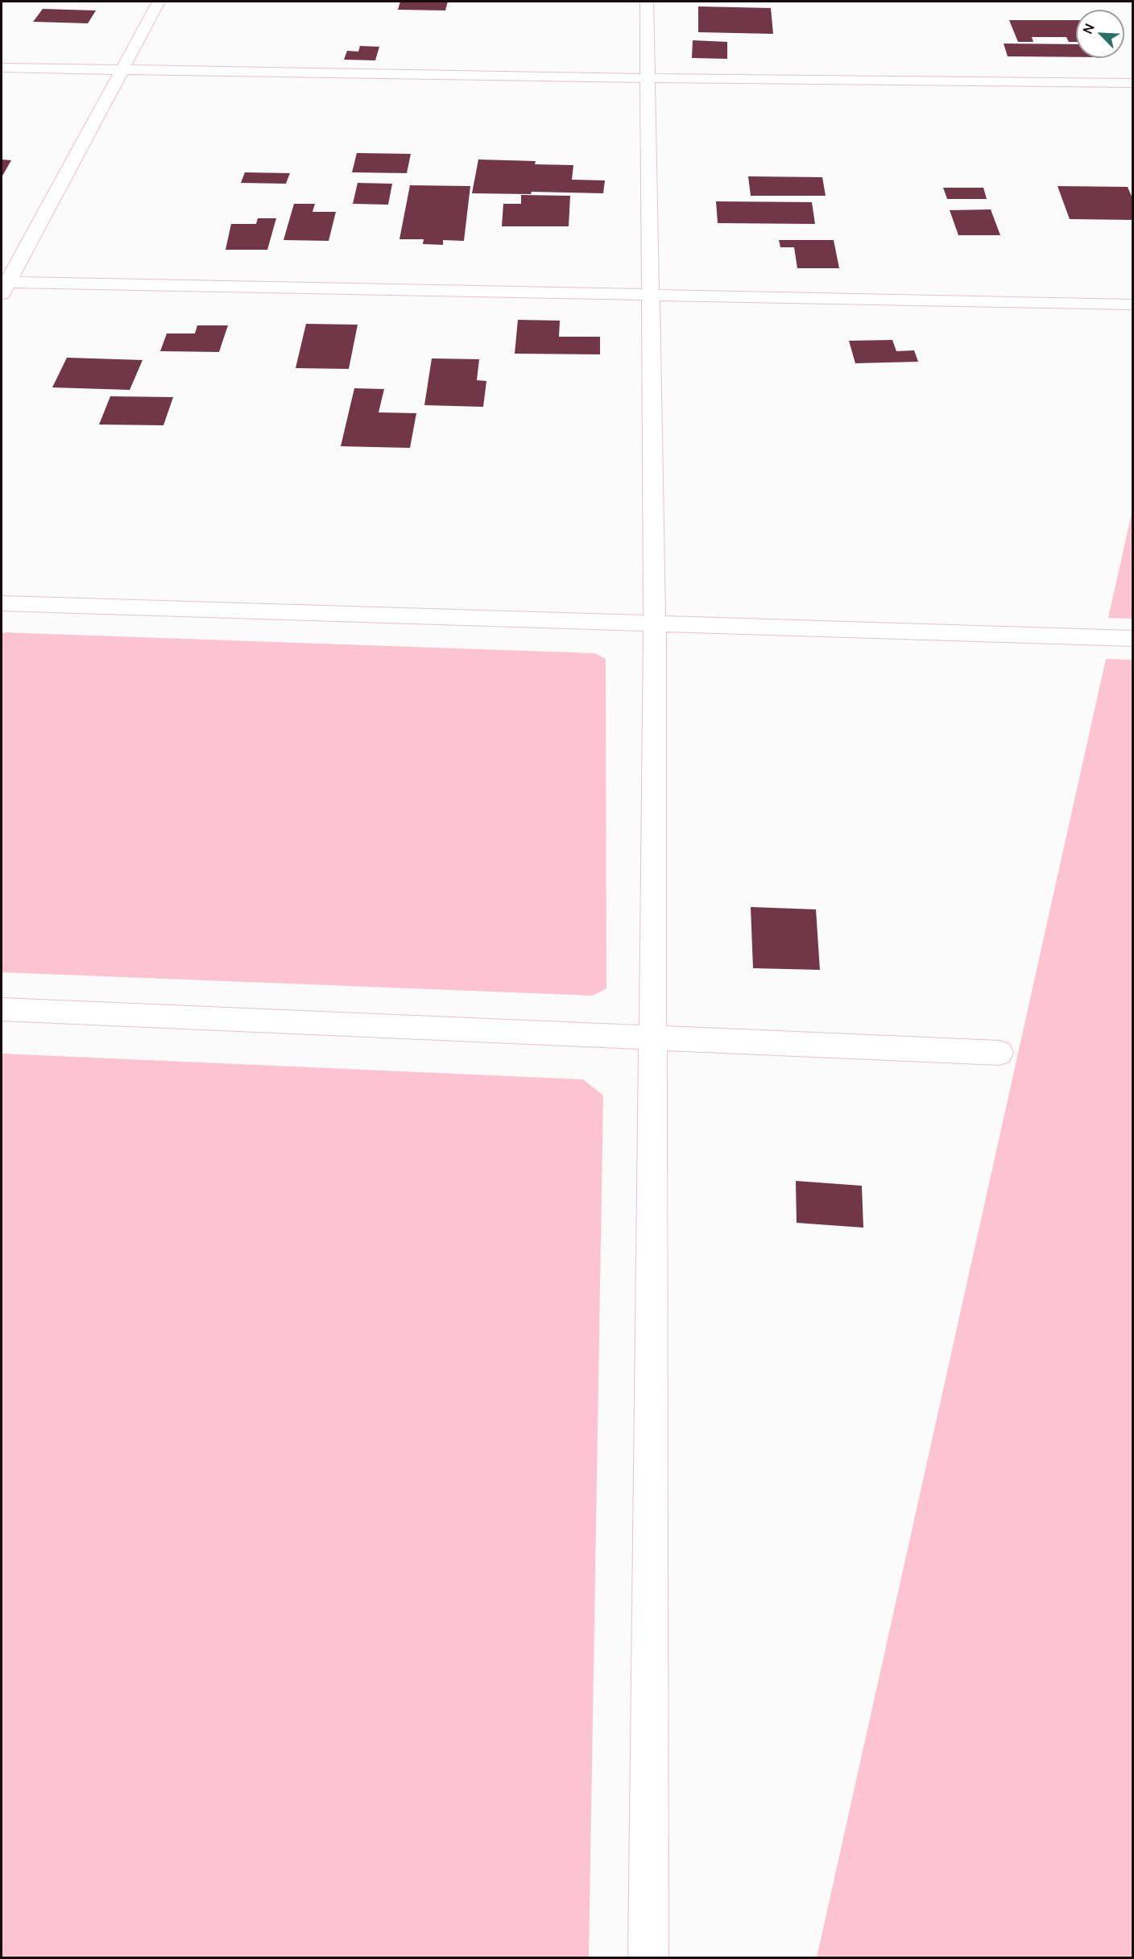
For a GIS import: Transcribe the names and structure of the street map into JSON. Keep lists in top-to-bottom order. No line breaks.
{"north":"top left"}
